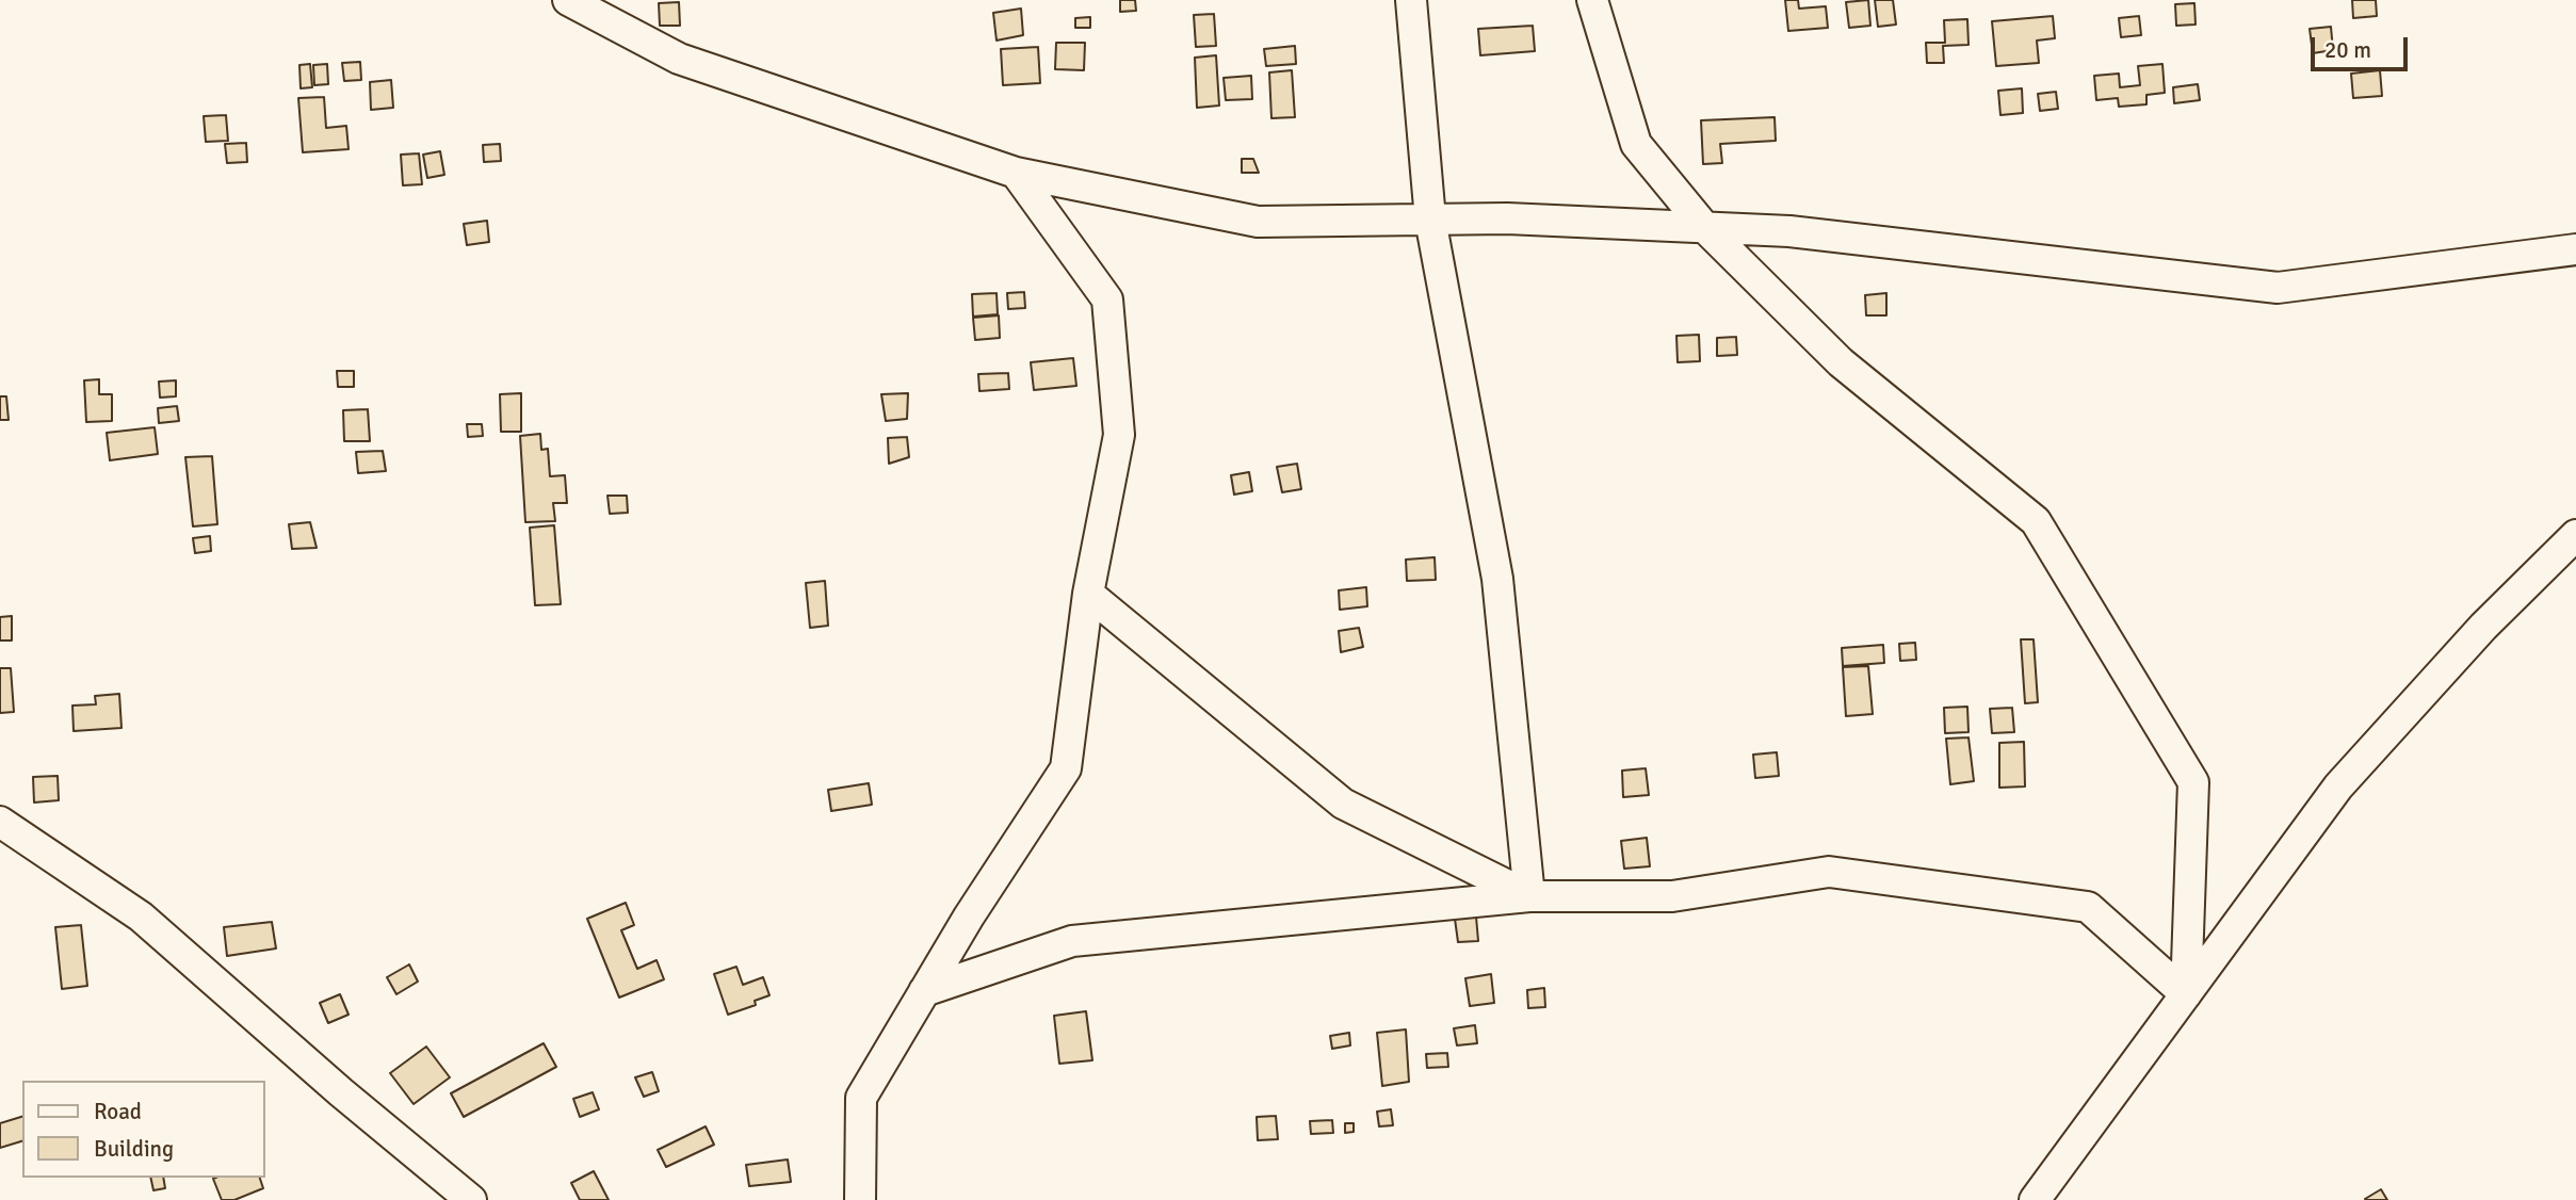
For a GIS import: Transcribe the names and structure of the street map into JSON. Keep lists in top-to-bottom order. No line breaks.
{"legend":["Road","Building"],"scale_bar":"20 m"}
